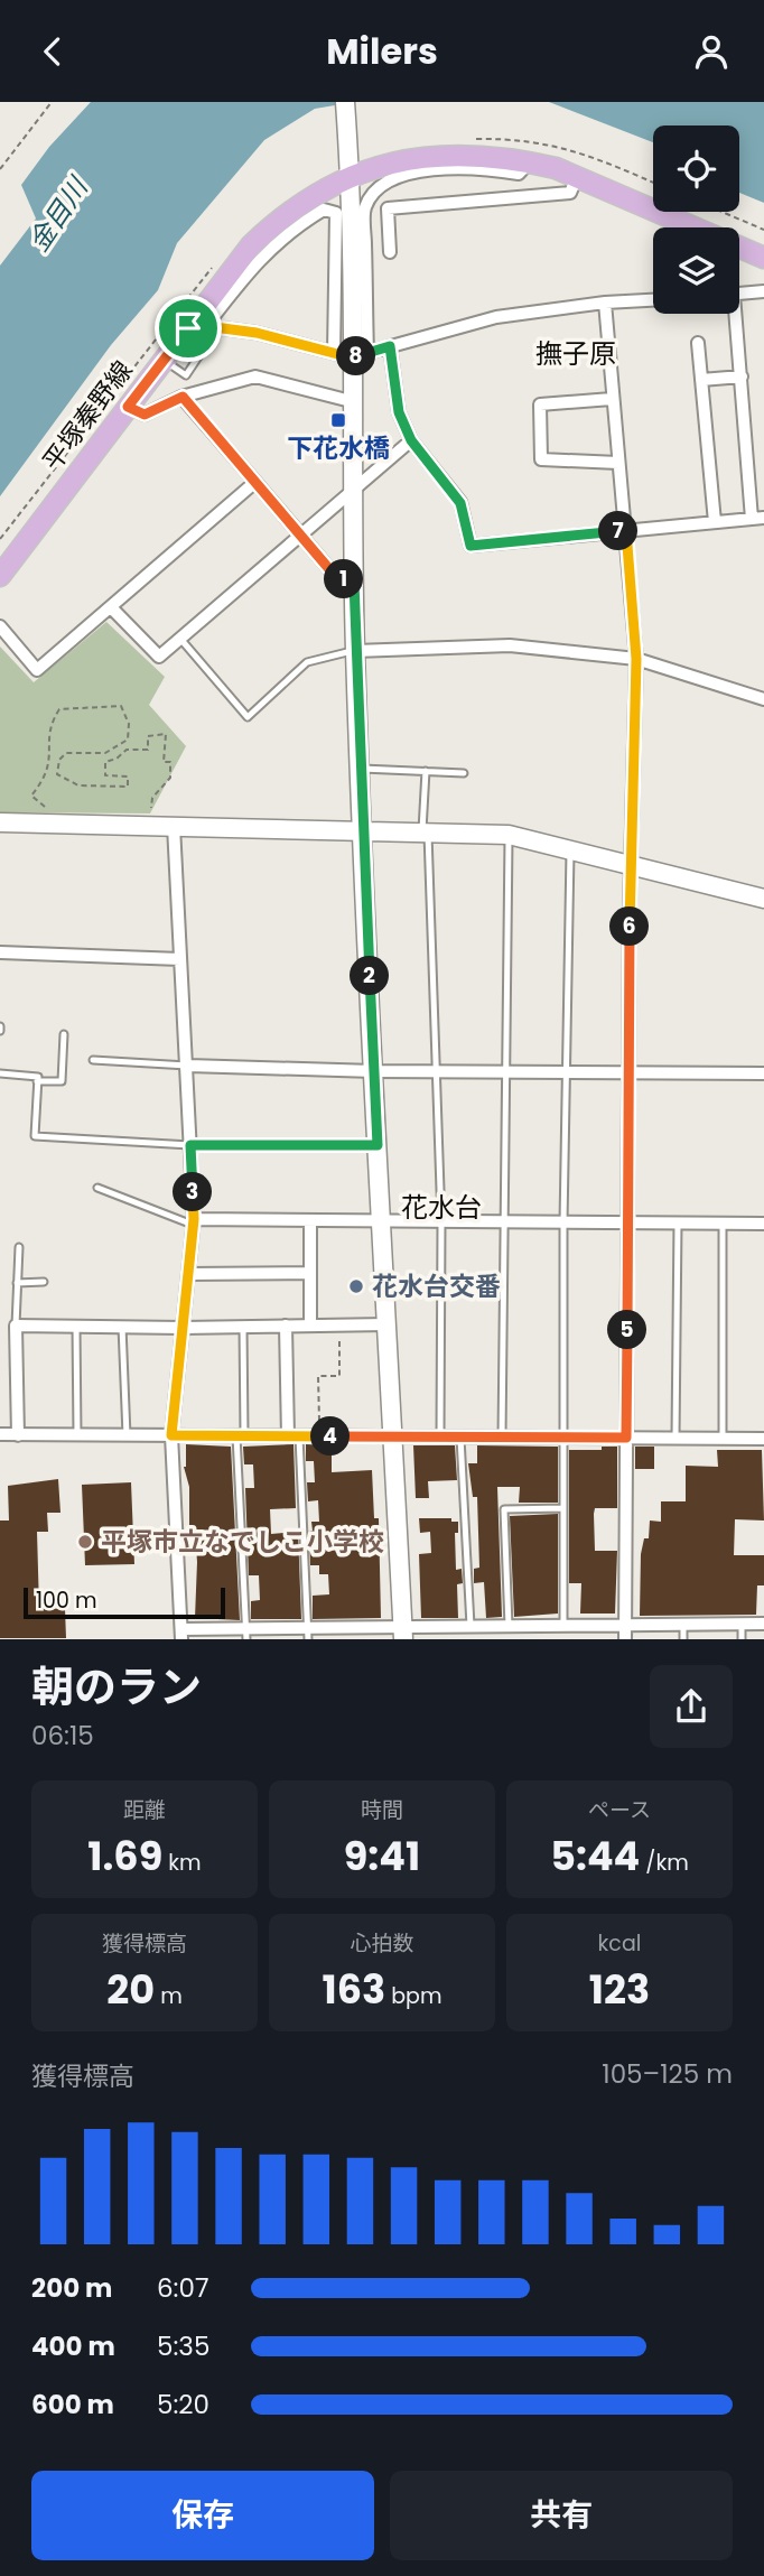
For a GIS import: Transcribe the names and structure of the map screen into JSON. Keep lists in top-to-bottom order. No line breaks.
{"streets":{"main road":["平塚秦野線"]},"districts":["撫子原","花水台"],"water":["金目川"],"places":{"transit":["下花水橋"],"other":["花水台交番","平塚市立なでしこ小学校"]},"scale_bar":"100 m","page":{"header":"Milers","pins":["8","7","1","6","2","3","5","4"],"scale":"100 m","heading":["朝のラン","06:15"],"stats":[["距離","1.69 km"],["時間","9:41"],["ペース","5:44 /km"],["獲得標高","20 m"],["心拍数","163 bpm"],["kcal","123"]],"chart":["獲得標高","105–125 m"],"list":[{"name":"200 m","note":"6:07"},{"name":"400 m","note":"5:35"},{"name":"600 m","note":"5:20"}],"buttons":["保存","共有"]}}
